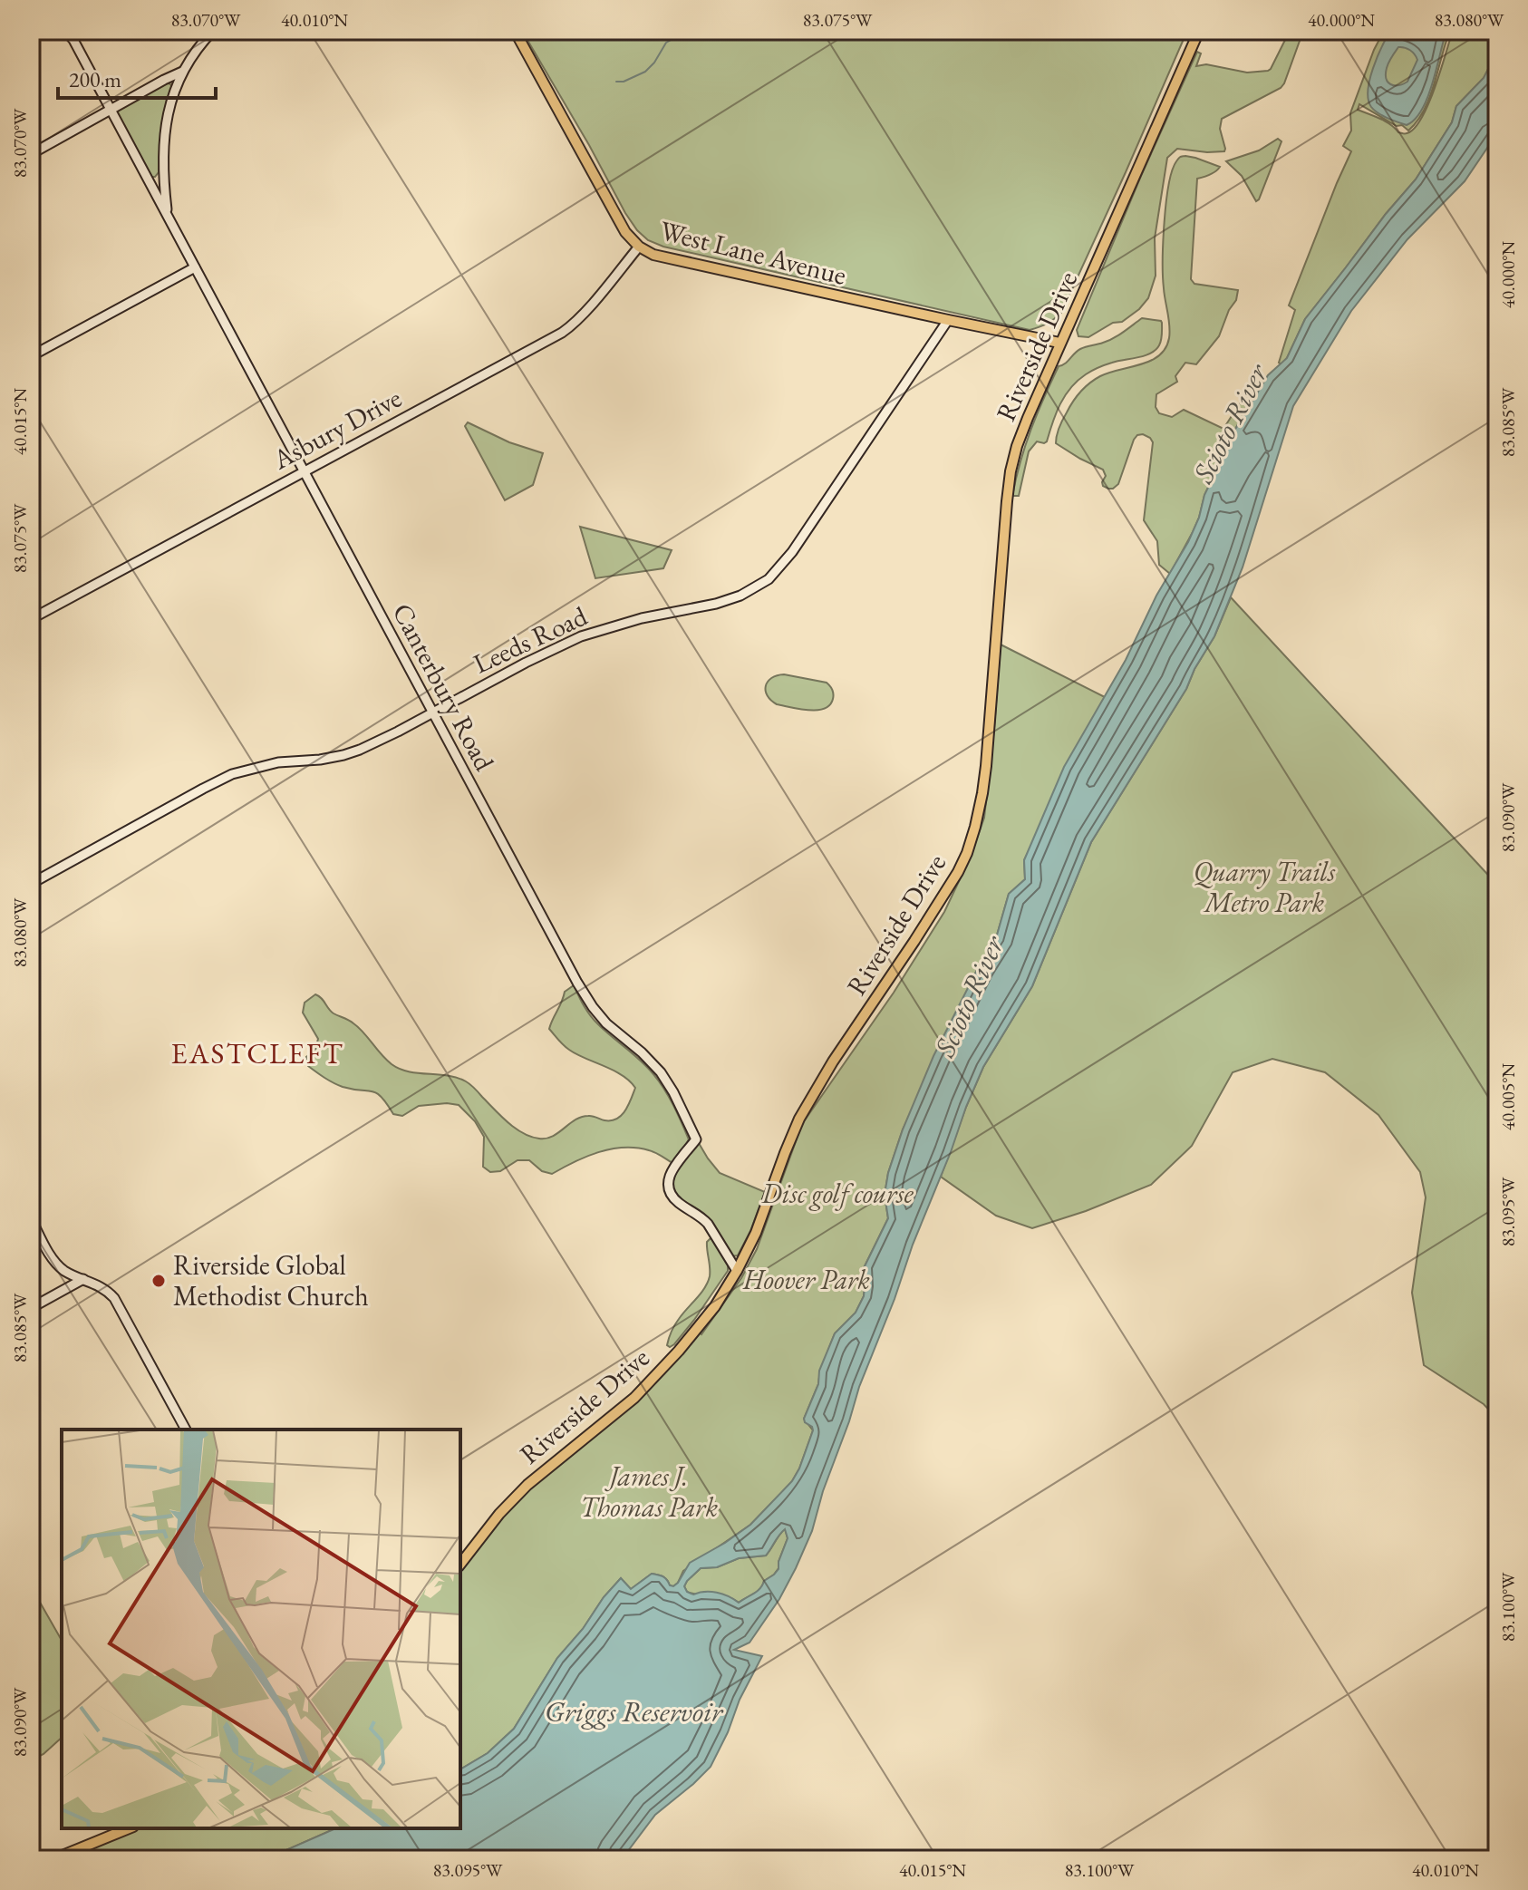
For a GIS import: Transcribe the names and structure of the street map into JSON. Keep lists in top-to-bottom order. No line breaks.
{"streets":{"main road":["West Lane Avenue","Riverside Drive"],"street":["Asbury Drive","Leeds Road","Canterbury Road"]},"crossings":[["West Lane Avenue","Riverside Drive"],["West Lane Avenue","Asbury Drive"],["West Lane Avenue","Leeds Road"],["Riverside Drive","Canterbury Road"],["Asbury Drive","Canterbury Road"],["Leeds Road","Canterbury Road"]],"districts":["EASTCLEFT"],"water":["Scioto River","Griggs Reservoir"],"parks":["Quarry Trails Metro Park","Disc golf course","Hoover Park","James J. Thomas Park"],"places":["Riverside Global Methodist Church"],"scale_bar":"200 m","coordinates":["83.070°W","40.010°N","83.075°W","40.000°N","83.080°W","40.015°N","83.085°W","83.090°W","40.005°N","83.095°W","83.100°W"]}
